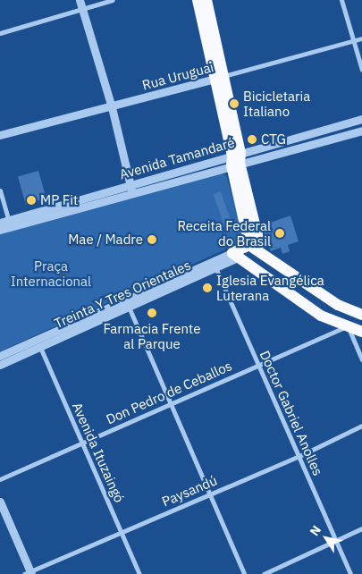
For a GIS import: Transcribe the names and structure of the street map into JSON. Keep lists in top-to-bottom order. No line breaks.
{"streets":{"highway":["Treinta Y Tres Orientales"],"street":["Rua Uruguai","Avenida Tamandaré","Don Pedro de Ceballos","Doctor Gabriel Anolles","Avenida Ituzaingó","Paysandú"]},"crossings":[["Treinta Y Tres Orientales","Doctor Gabriel Anolles"],["Treinta Y Tres Orientales","Avenida Ituzaingó"],["Don Pedro de Ceballos","Doctor Gabriel Anolles"],["Don Pedro de Ceballos","Avenida Ituzaingó"],["Doctor Gabriel Anolles","Paysandú"],["Avenida Ituzaingó","Paysandú"]],"parks":["Praça Internacional"],"places":["Bicicletaria Italiano","CTG","MP Fit","Receita Federal do Brasil","Mae / Madre","Iglesia Evangélica Luterana","Farmacia Frente al Parque"],"north":"top left"}
